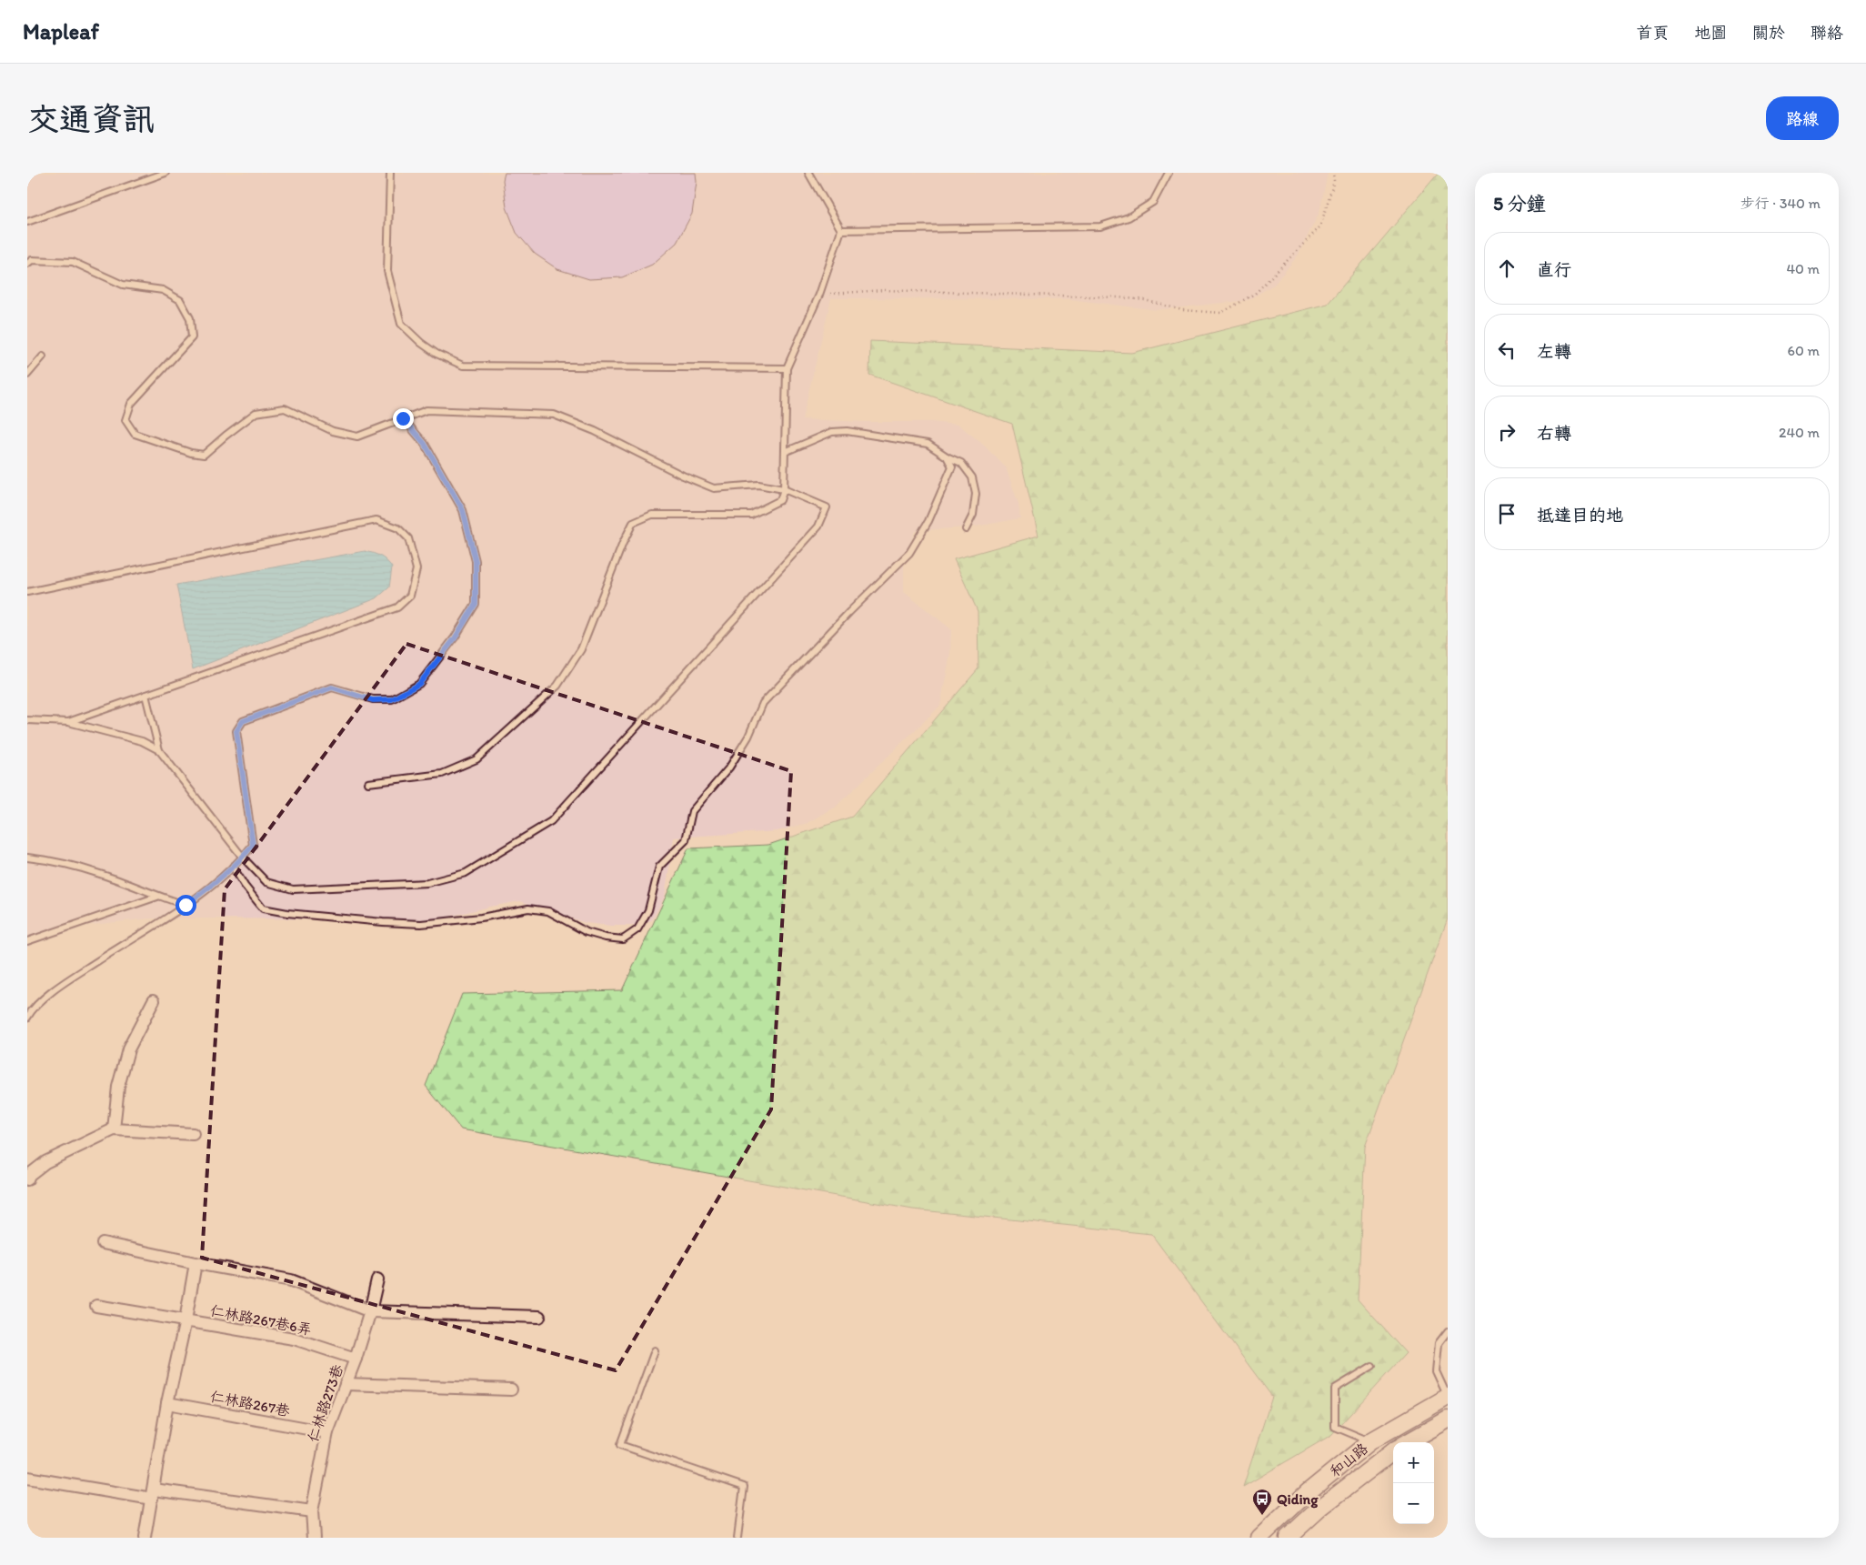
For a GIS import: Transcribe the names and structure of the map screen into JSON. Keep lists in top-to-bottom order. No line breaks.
{"streets":{"main road":["和山路"],"street":["仁林路267巷6弄","仁林路267巷","仁林路273巷"]},"crossings":[["仁林路267巷6弄","仁林路273巷"],["仁林路267巷","仁林路273巷"]],"places":{"bus stop":["Qiding"]},"page":{"header":"Mapleaf","nav":["首頁","地圖","關於","聯絡"],"buttons":"路線","title":"交通資訊","heading":["5 分鐘","步行 · 340 m"],"list":[["直行","40 m"],["左轉","60 m"],["右轉","240 m"],"抵達目的地"],"map_buttons":["+","−"]}}
